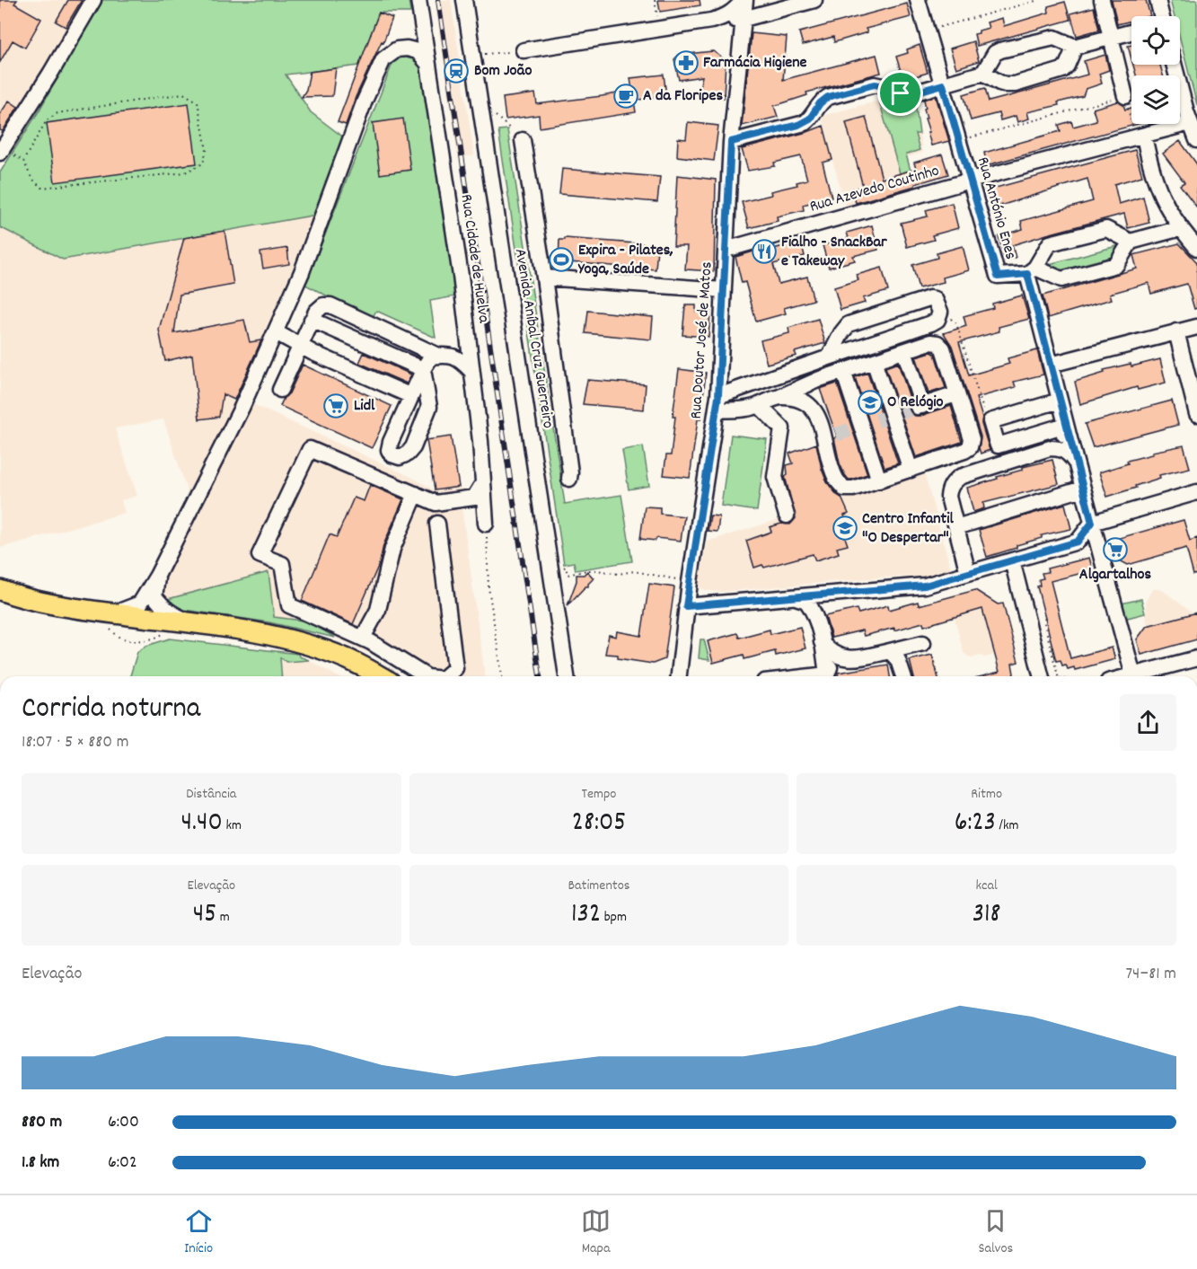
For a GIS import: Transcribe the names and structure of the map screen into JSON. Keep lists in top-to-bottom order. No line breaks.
{"streets":{"street":["Rua Azevedo Coutinho","Rua António Enes","Rua Cidade de Huelva","Avenida Aníbal Cruz Guerreiro","Rua Doutor José de Matos"]},"crossings":[["Rua Azevedo Coutinho","Rua António Enes"],["Rua Azevedo Coutinho","Rua Doutor José de Matos"]],"places":{"pharmacy":["Farmácia Higiene"],"station":["Bom João"],"cafe":["A da Floripes"],"restaurant":["Fialho - SnackBar e Takeway"],"sports":["Expira - Pilates, Yoga, Saúde"],"school or university":["O Relógio","Centro Infantil \"O Despertar\""],"supermarket":["Lidl","Algartalhos"]},"page":{"heading":["Corrida noturna","18:07 · 5 × 880 m"],"stats":[["Distância","4.40 km"],["Tempo","28:05"],["Ritmo","6:23 /km"],["Elevação","45 m"],["Batimentos","132 bpm"],["kcal","318"]],"chart":["Elevação","74–81 m"],"list":[{"name":"880 m","note":"6:00"},{"name":"1.8 km","note":"6:02"}],"tabs":["Início","Mapa","Salvos"]}}
